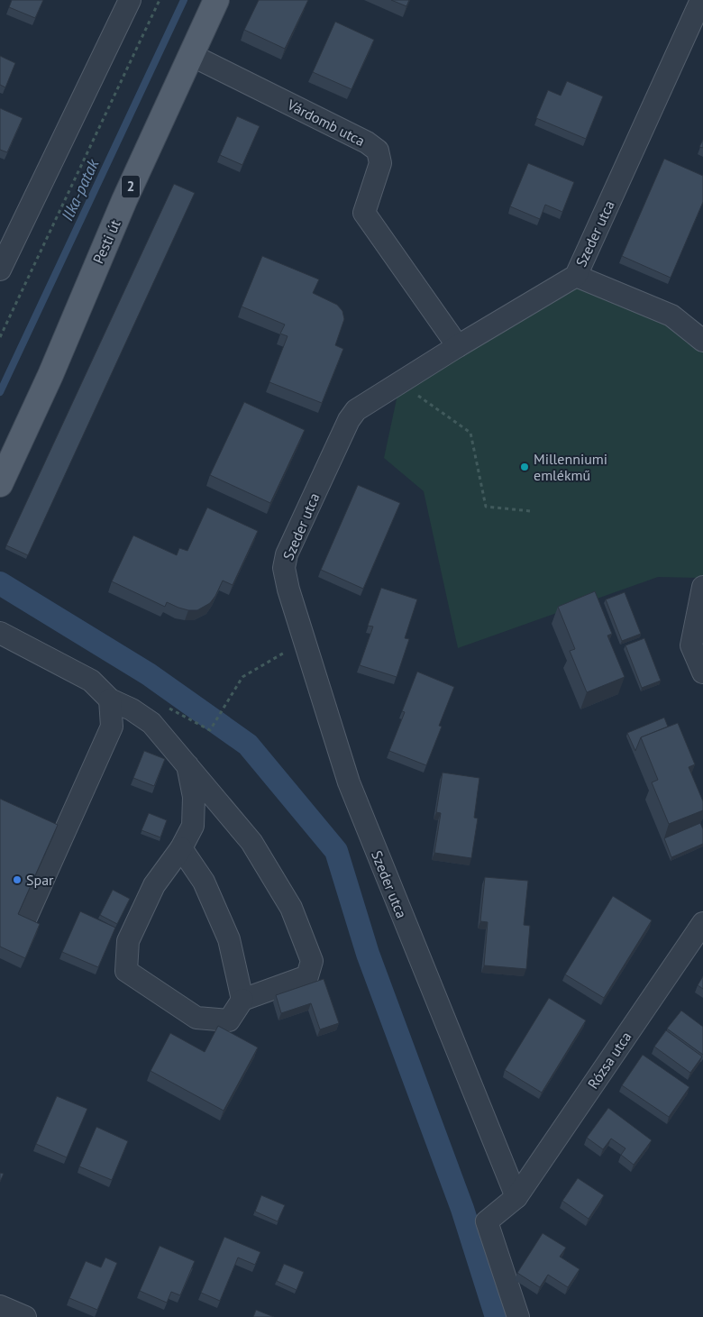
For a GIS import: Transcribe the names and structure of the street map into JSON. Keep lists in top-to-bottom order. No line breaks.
{"streets":{"main road":["2","Pesti út"],"street":["Várdomb utca","Szeder utca","Rózsa utca"]},"crossings":[["Várdomb utca","Szeder utca"],["Várdomb utca","Pesti út"],["Szeder utca","Rózsa utca"]],"water":["Ilka-patak"],"places":["Millenniumi emlékmű","Spar"]}
